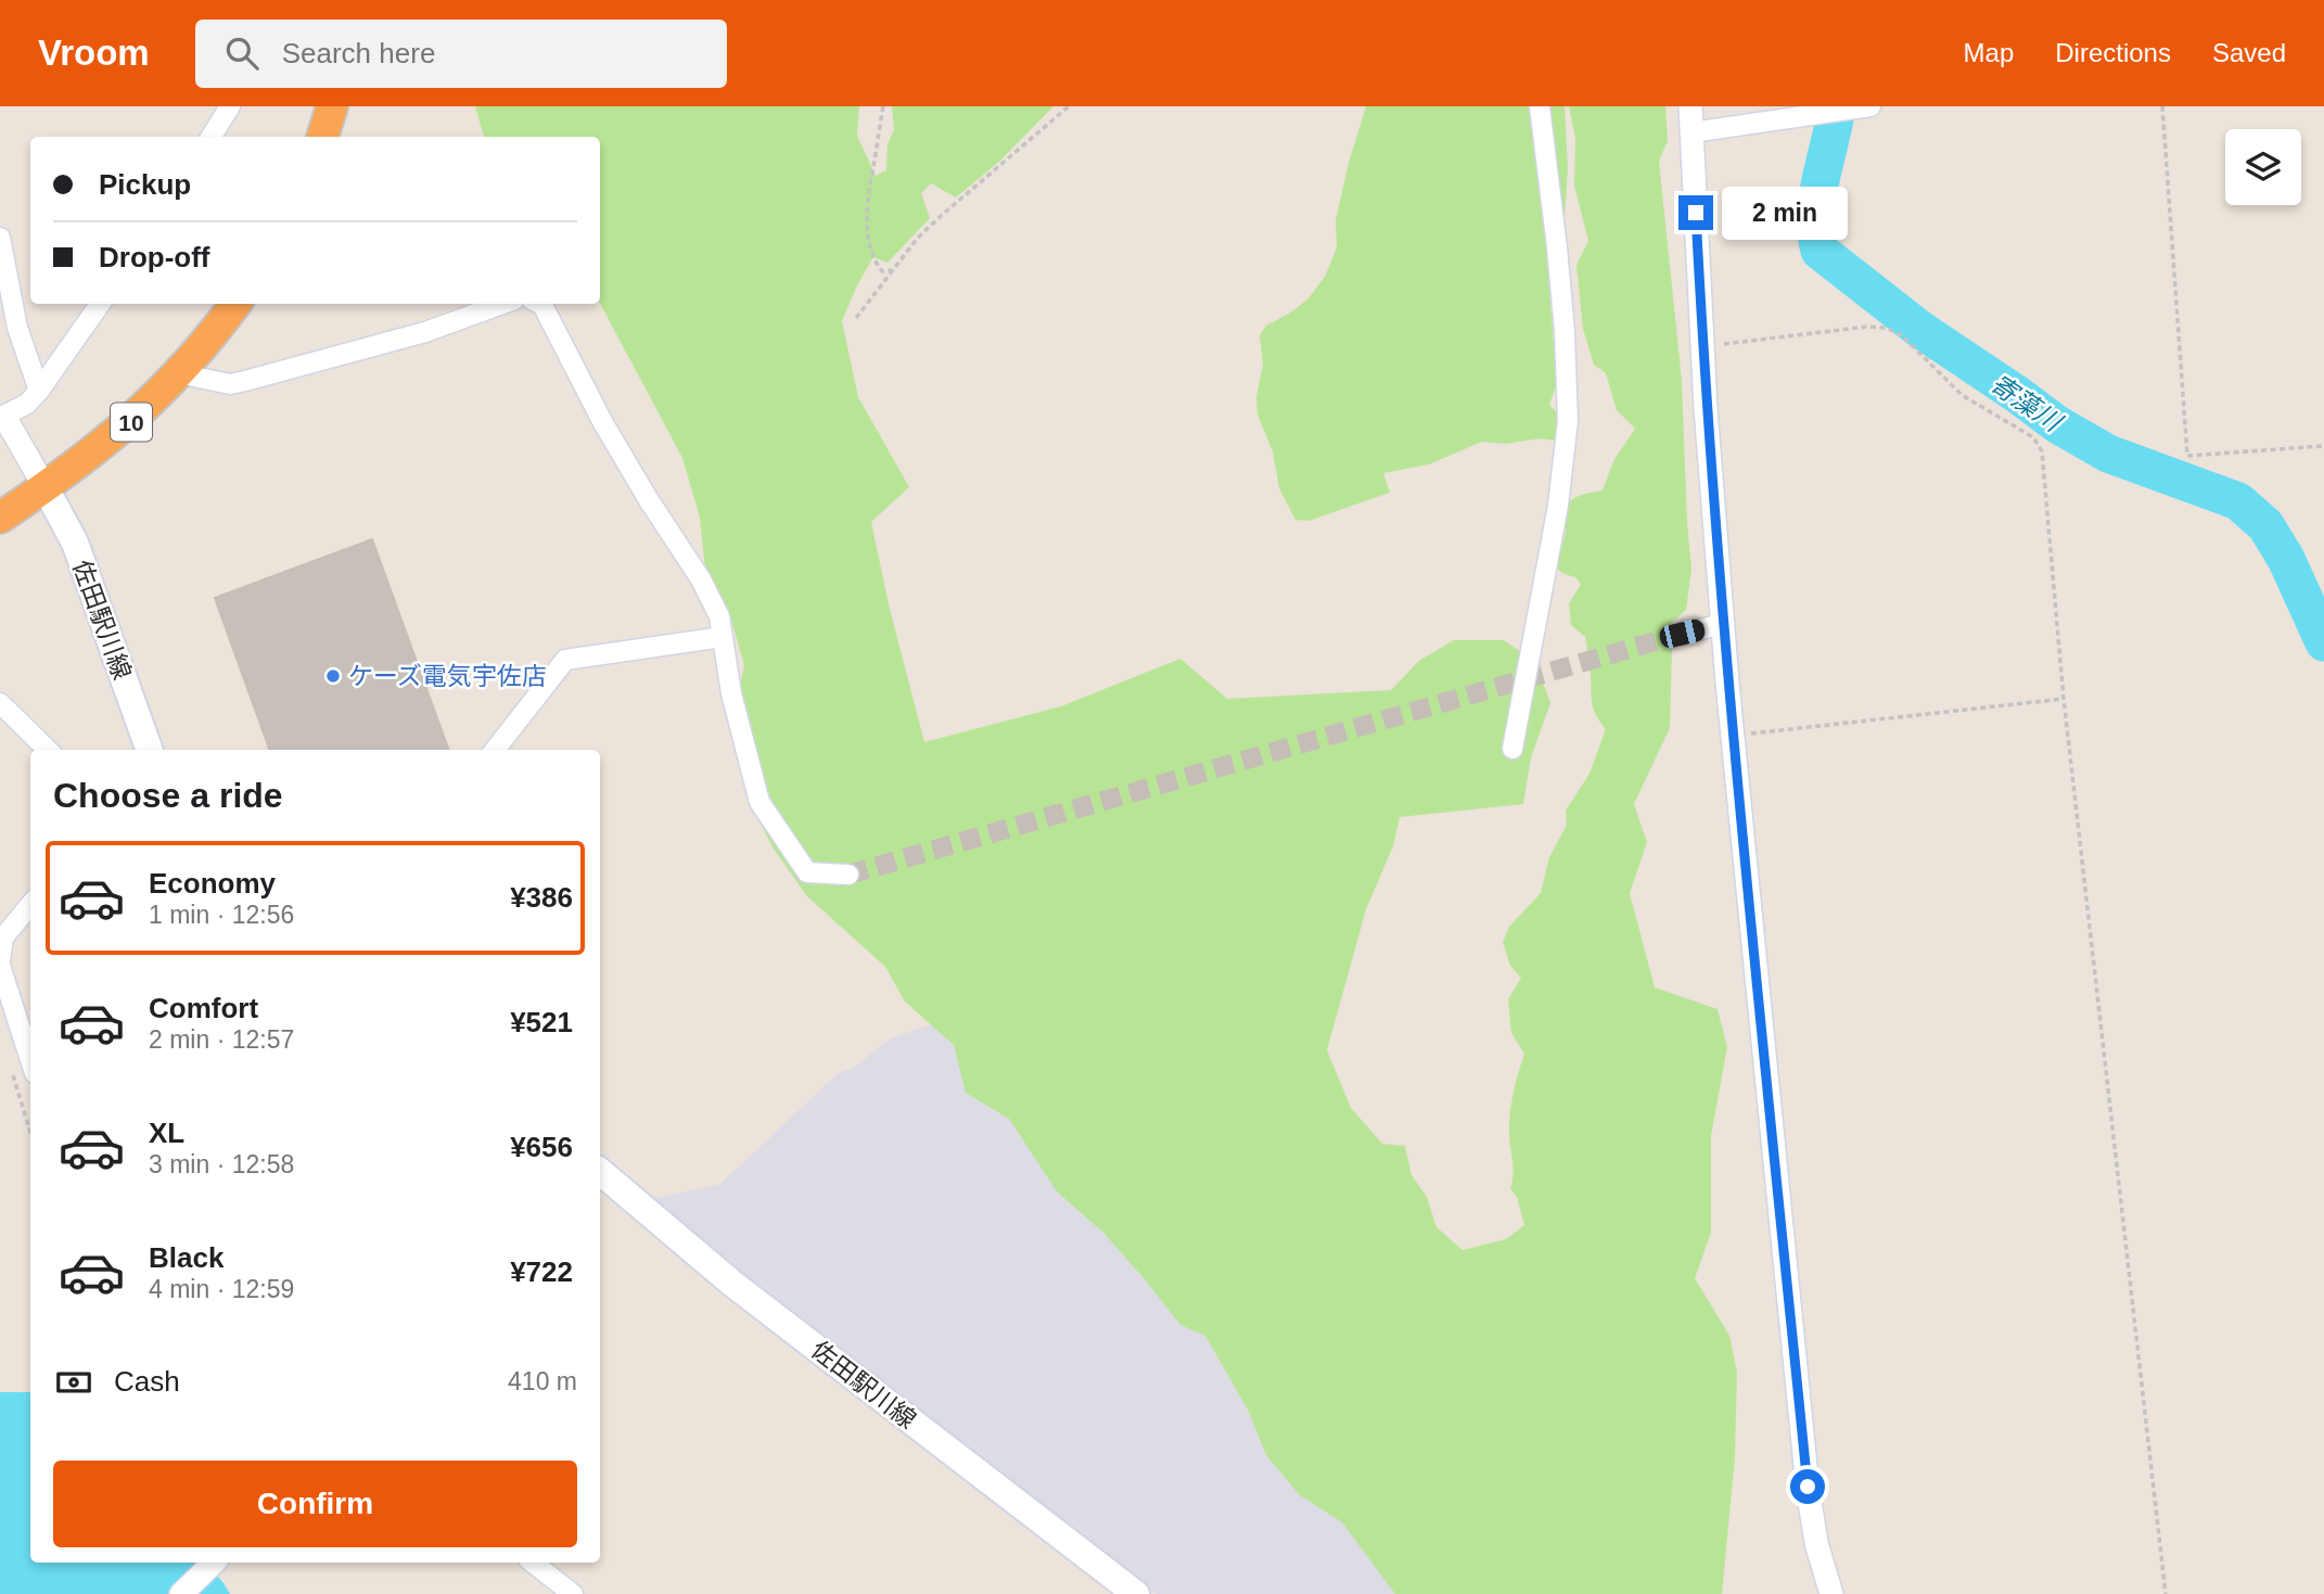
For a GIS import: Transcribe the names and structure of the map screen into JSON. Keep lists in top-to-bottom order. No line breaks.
{"streets":{"highway":["10"],"main road":["佐田駅川線"]},"crossings":[["10","佐田駅川線"]],"water":["寄藻川"],"places":["ケーズ電気宇佐店"],"page":{"header":"Vroom","search":"Search here","nav":["Map","Directions","Saved"],"banner":["Pickup","Drop-off"],"bubble":"2 min","heading":"Choose a ride","list":[{"name":"Economy","note":"1 min · 12:56","value":"¥386"},{"name":"Comfort","note":"2 min · 12:57","value":"¥521"},{"name":"XL","note":"3 min · 12:58","value":"¥656"},{"name":"Black","note":"4 min · 12:59","value":"¥722"}],"pay":["Cash","410 m"],"buttons":"Confirm"}}
